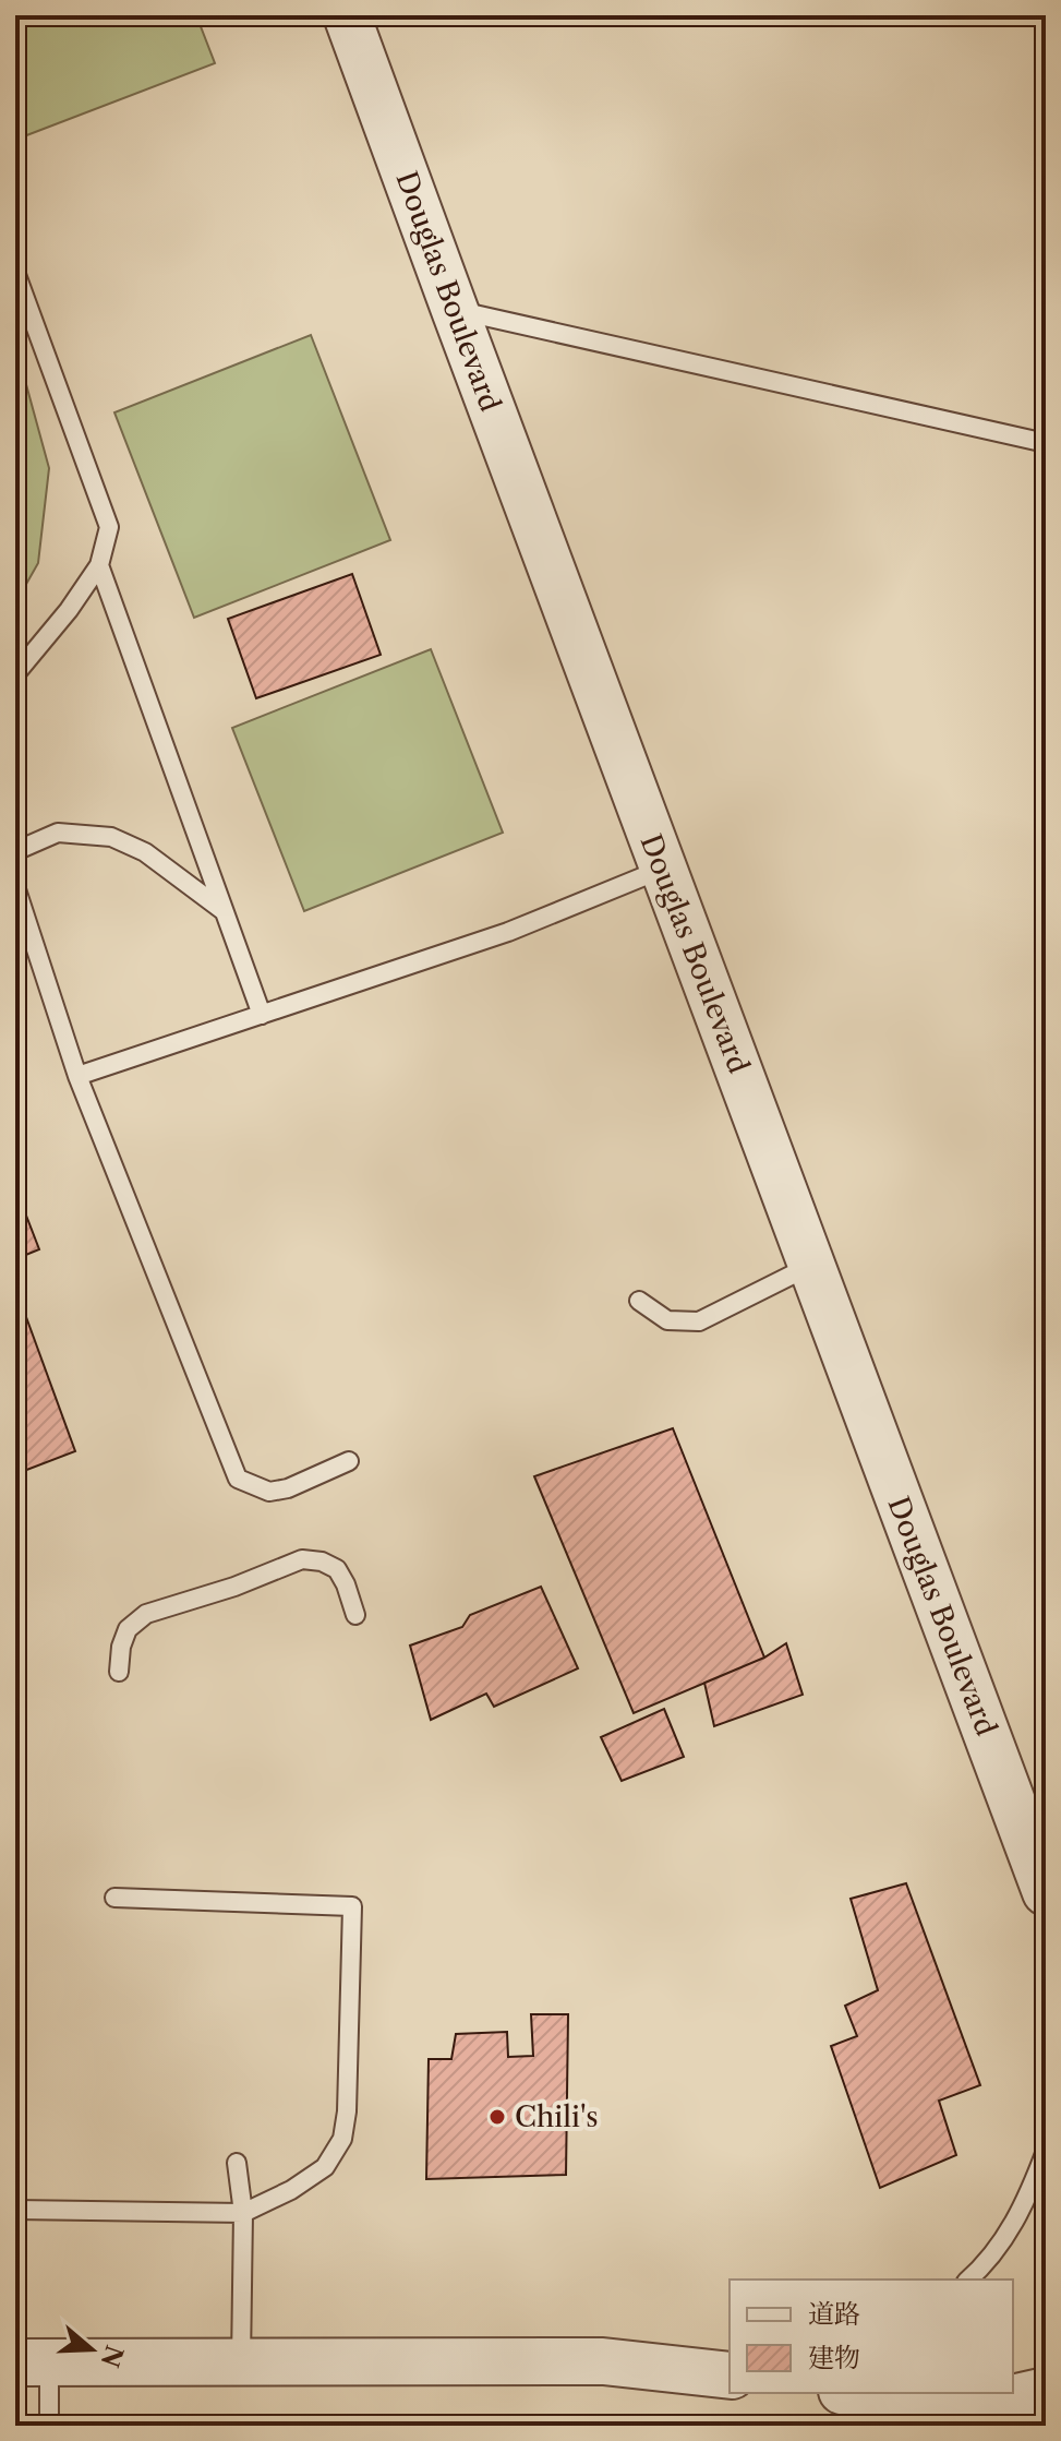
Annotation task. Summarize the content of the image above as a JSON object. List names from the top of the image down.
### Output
{
  "streets": {
    "street": ["Douglas Boulevard"]
  },
  "places": ["Chili's"],
  "legend": ["道路", "建物"],
  "north": "right"
}
